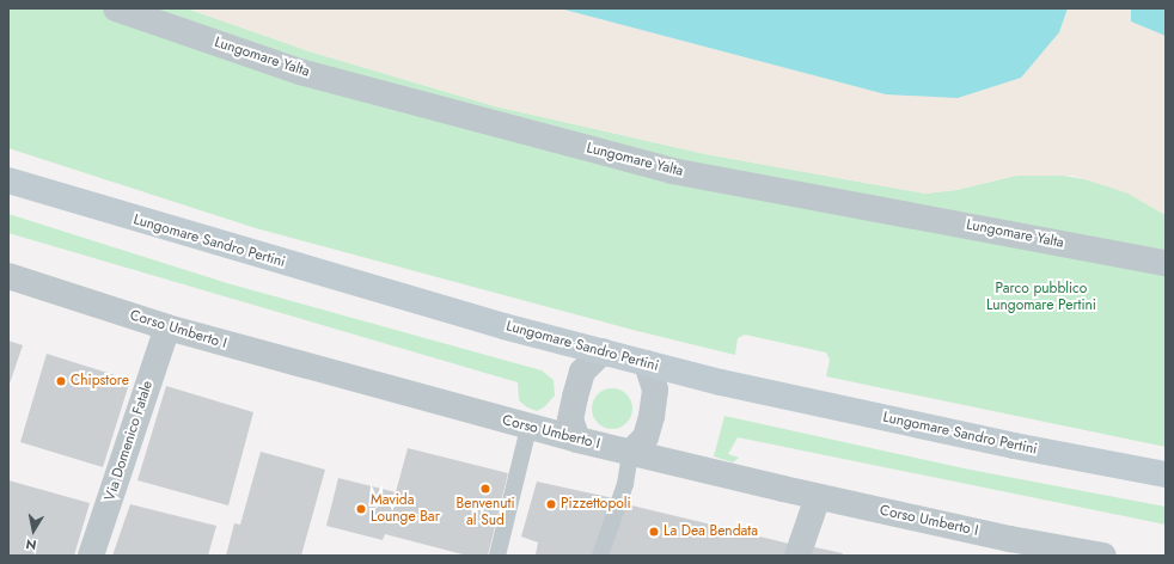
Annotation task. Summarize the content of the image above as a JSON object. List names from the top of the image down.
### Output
{
  "streets": {
    "street": [
      "Lungomare Yalta",
      "Lungomare Sandro Pertini",
      "Corso Umberto I",
      "Via Domenico Fatale"
    ]
  },
  "crossings": [
    ["Lungomare Sandro Pertini", "Corso Umberto I"],
    ["Corso Umberto I", "Via Domenico Fatale"]
  ],
  "parks": ["Parco pubblico Lungomare Pertini"],
  "places": [
    "Chipstore",
    "Benvenuti al Sud",
    "Pizzettopoli",
    "Mavida Lounge Bar",
    "La Dea Bendata"
  ],
  "north": "bottom"
}
